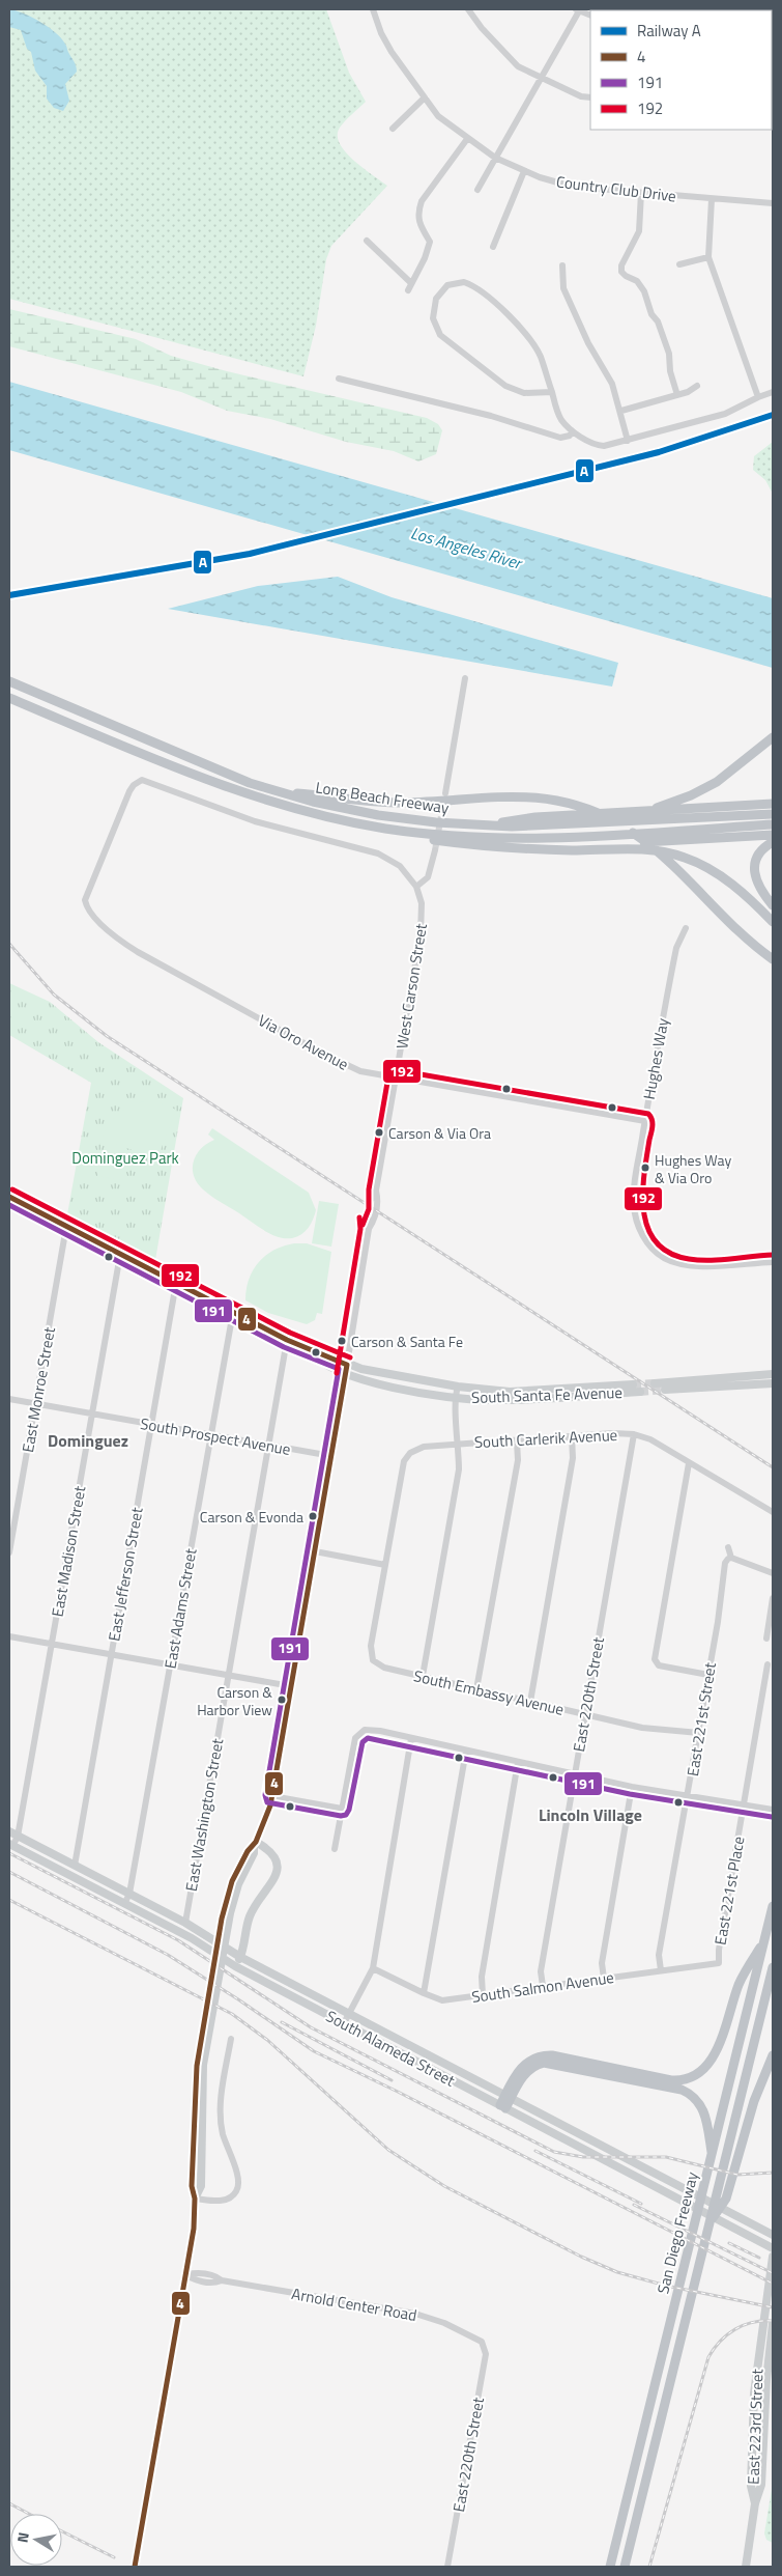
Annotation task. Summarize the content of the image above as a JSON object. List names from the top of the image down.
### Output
{
  "streets": {
    "highway": ["Long Beach Freeway", "San Diego Freeway"],
    "main road": ["South Santa Fe Avenue", "South Alameda Street", "East 223rd Street"],
    "street": [
      "Country Club Drive",
      "West Carson Street",
      "Via Oro Avenue",
      "Hughes Way",
      "East Monroe Street",
      "South Prospect Avenue",
      "South Carlerik Avenue",
      "East Madison Street",
      "East Jefferson Street",
      "East Adams Street",
      "South Embassy Avenue",
      "East 220th Street",
      "East 221st Street",
      "East Washington Street",
      "East 221st Place",
      "South Salmon Avenue",
      "Arnold Center Road"
    ]
  },
  "crossings": [
    ["West Carson Street", "Via Oro Avenue"],
    ["West Carson Street", "South Santa Fe Avenue"],
    ["Via Oro Avenue", "Hughes Way"],
    ["East Monroe Street", "South Santa Fe Avenue"],
    ["East Monroe Street", "South Prospect Avenue"],
    ["South Santa Fe Avenue", "East Madison Street"],
    ["South Santa Fe Avenue", "East Jefferson Street"],
    ["South Santa Fe Avenue", "East Adams Street"],
    ["South Santa Fe Avenue", "East Washington Street"],
    ["South Prospect Avenue", "East Madison Street"],
    ["South Prospect Avenue", "East Jefferson Street"],
    ["South Prospect Avenue", "East Adams Street"],
    ["South Prospect Avenue", "East Washington Street"],
    ["South Carlerik Avenue", "South Embassy Avenue"],
    ["South Carlerik Avenue", "East 220th Street"],
    ["East Madison Street", "South Alameda Street"],
    ["East Jefferson Street", "South Alameda Street"],
    ["East Adams Street", "South Alameda Street"],
    ["South Embassy Avenue", "East 220th Street"],
    ["South Embassy Avenue", "East 221st Street"],
    ["East 220th Street", "South Salmon Avenue"],
    ["East 220th Street", "Arnold Center Road"],
    ["East 221st Street", "South Salmon Avenue"],
    ["East Washington Street", "South Alameda Street"],
    ["East 221st Place", "South Salmon Avenue"]
  ],
  "districts": ["Dominguez", "Lincoln Village"],
  "water": ["Los Angeles River"],
  "parks": ["Dominguez Park"],
  "places": [
    "Carson & Via Ora",
    "Hughes Way & Via Oro",
    "Carson & Santa Fe",
    "Carson & Evonda",
    "Carson & Harbor View"
  ],
  "lines": [
    "rail line A",
    "transit line 192",
    "transit line 4",
    "transit line 191"
  ],
  "legend": [
    "Railway A",
    "4",
    "191",
    "192"
  ],
  "north": "left"
}
